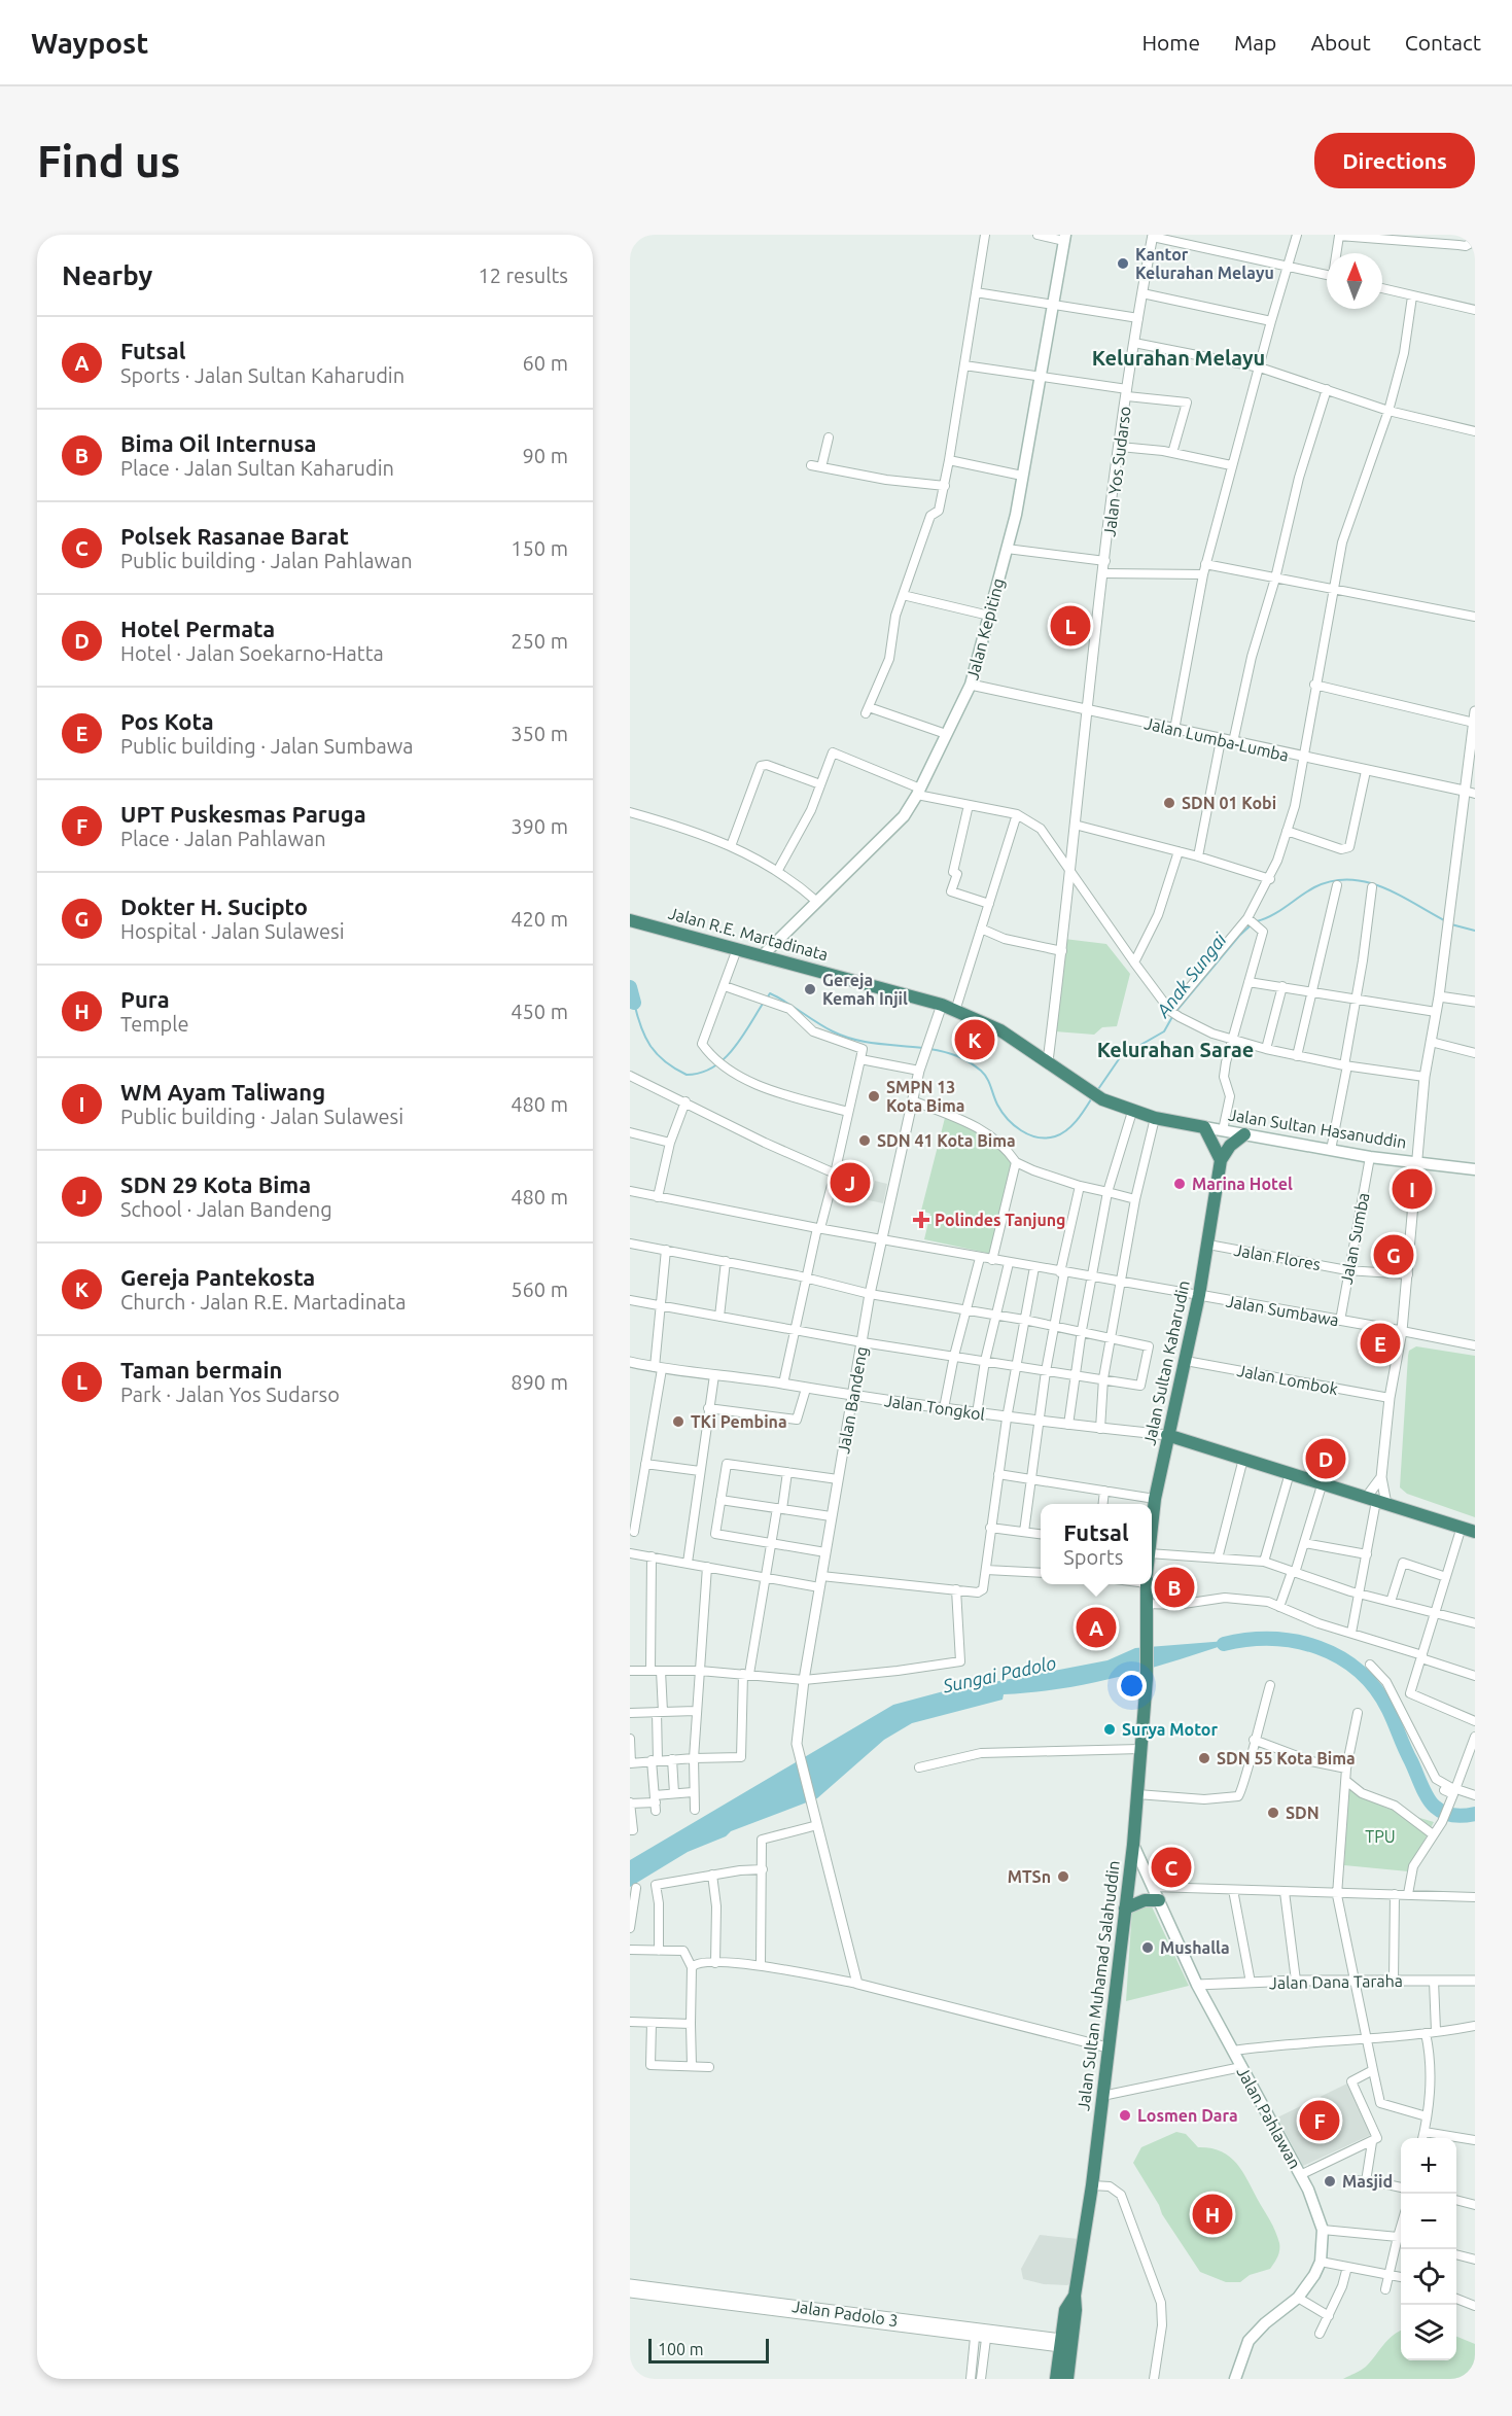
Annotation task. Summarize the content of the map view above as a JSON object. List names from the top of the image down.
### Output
{
  "streets": {
    "highway": [
      "Jalan R.E. Martadinata",
      "Jalan Sultan Hasanuddin",
      "Jalan Sultan Kaharudin",
      "Jalan Sultan Muhamad Salahuddin"
    ],
    "main road": ["Jalan Kepiting", "Jalan Pahlawan"],
    "street": [
      "Jalan Yos Sudarso",
      "Jalan Lumba-Lumba",
      "Jalan Sumba",
      "Jalan Flores",
      "Jalan Sumbawa",
      "Jalan Lombok",
      "Jalan Bandeng",
      "Jalan Tongkol",
      "Jalan Dana Taraha",
      "Jalan Padolo 3"
    ]
  },
  "crossings": [
    ["Jalan Yos Sudarso", "Jalan Lumba-Lumba"],
    ["Jalan Yos Sudarso", "Jalan R.E. Martadinata"],
    ["Jalan Kepiting", "Jalan Lumba-Lumba"],
    ["Jalan Kepiting", "Jalan R.E. Martadinata"],
    ["Jalan R.E. Martadinata", "Jalan Sultan Hasanuddin"],
    ["Jalan R.E. Martadinata", "Jalan Bandeng"],
    ["Jalan Sultan Hasanuddin", "Jalan Sumba"],
    ["Jalan Sumba", "Jalan Flores"],
    ["Jalan Sumba", "Jalan Sumbawa"],
    ["Jalan Flores", "Jalan Sultan Kaharudin"],
    ["Jalan Sumbawa", "Jalan Sultan Kaharudin"],
    ["Jalan Sultan Kaharudin", "Jalan Lombok"],
    ["Jalan Sultan Kaharudin", "Jalan Tongkol"],
    ["Jalan Sultan Kaharudin", "Jalan Sultan Muhamad Salahuddin"],
    ["Jalan Bandeng", "Jalan Tongkol"],
    ["Jalan Dana Taraha", "Jalan Pahlawan"],
    ["Jalan Sultan Muhamad Salahuddin", "Jalan Pahlawan"],
    ["Jalan Sultan Muhamad Salahuddin", "Jalan Padolo 3"]
  ],
  "districts": ["Kelurahan Melayu", "Kelurahan Sarae"],
  "water": ["Anak Sungai", "Sungai Padolo"],
  "parks": ["TPU"],
  "places": {
    "other": [
      "Kantor Kelurahan Melayu",
      "SDN 01 Kobi",
      "Gereja Kemah Injil",
      "SMPN 13 Kota Bima",
      "SDN 41 Kota Bima",
      "Marina Hotel",
      "TKi Pembina",
      "Surya Motor",
      "SDN 55 Kota Bima",
      "SDN",
      "MTSn",
      "Mushalla",
      "Losmen Dara",
      "Masjid"
    ],
    "health": ["Polindes Tanjung"]
  },
  "scale_bar": "100 m",
  "north": "top",
  "page": {
    "header": "Waypost",
    "nav": [
      "Home",
      "Map",
      "About",
      "Contact"
    ],
    "buttons": "Directions",
    "title": "Find us",
    "heading": ["Nearby", "12 results"],
    "list": [
      {
        "mark": "A",
        "name": "Futsal",
        "note": "Sports · Jalan Sultan Kaharudin",
        "value": "60 m"
      },
      {
        "mark": "B",
        "name": "Bima Oil Internusa",
        "note": "Place · Jalan Sultan Kaharudin",
        "value": "90 m"
      },
      {
        "mark": "C",
        "name": "Polsek Rasanae Barat",
        "note": "Public building · Jalan Pahlawan",
        "value": "150 m"
      },
      {
        "mark": "D",
        "name": "Hotel Permata",
        "note": "Hotel · Jalan Soekarno-Hatta",
        "value": "250 m"
      },
      {
        "mark": "E",
        "name": "Pos Kota",
        "note": "Public building · Jalan Sumbawa",
        "value": "350 m"
      },
      {
        "mark": "F",
        "name": "UPT Puskesmas Paruga",
        "note": "Place · Jalan Pahlawan",
        "value": "390 m"
      },
      {
        "mark": "G",
        "name": "Dokter H. Sucipto",
        "note": "Hospital · Jalan Sulawesi",
        "value": "420 m"
      },
      {
        "mark": "H",
        "name": "Pura",
        "note": "Temple",
        "value": "450 m"
      },
      {
        "mark": "I",
        "name": "WM Ayam Taliwang",
        "note": "Public building · Jalan Sulawesi",
        "value": "480 m"
      },
      {
        "mark": "J",
        "name": "SDN 29 Kota Bima",
        "note": "School · Jalan Bandeng",
        "value": "480 m"
      },
      {
        "mark": "K",
        "name": "Gereja Pantekosta",
        "note": "Church · Jalan R.E. Martadinata",
        "value": "560 m"
      },
      {
        "mark": "L",
        "name": "Taman bermain",
        "note": "Park · Jalan Yos Sudarso",
        "value": "890 m"
      }
    ],
    "pins": [
      "L",
      "K",
      "J",
      "I",
      "G",
      "E",
      "D",
      "B",
      "A",
      "C",
      "F",
      "H"
    ],
    "popup": ["Futsal", "Sports"],
    "map_buttons": ["+", "−"],
    "scale": "100 m"
  }
}
